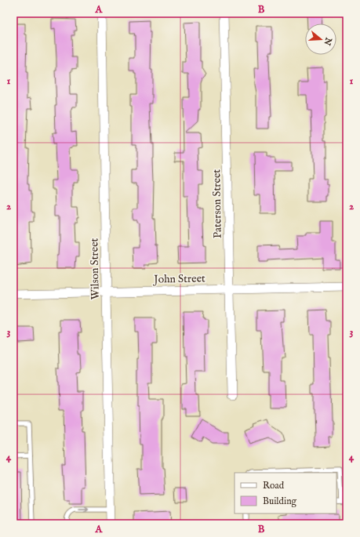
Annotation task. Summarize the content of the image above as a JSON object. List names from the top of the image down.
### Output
{
  "streets": {
    "street": ["Paterson Street", "Wilson Street", "John Street"]
  },
  "crossings": [
    ["Paterson Street", "John Street"],
    ["Wilson Street", "John Street"]
  ],
  "legend": ["Road", "Building"],
  "north": "right",
  "grid": {
    "columns": ["A", "B"],
    "rows": [
      "1",
      "2",
      "3",
      "4"
    ]
  }
}
